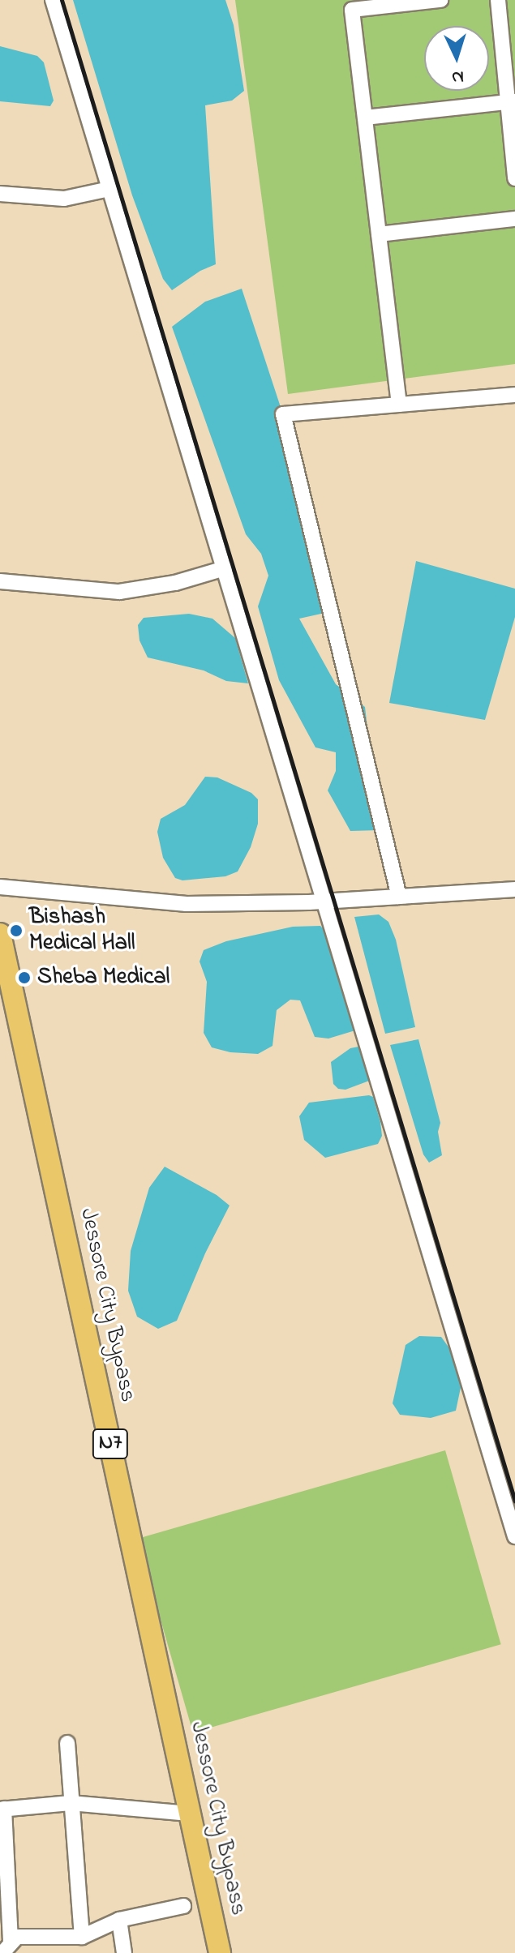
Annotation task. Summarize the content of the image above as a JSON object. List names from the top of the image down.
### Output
{
  "streets": {
    "highway": ["Jessore City Bypass", "N7"]
  },
  "places": ["Bishash Medical Hall", "Sheba Medical"],
  "north": "bottom"
}
